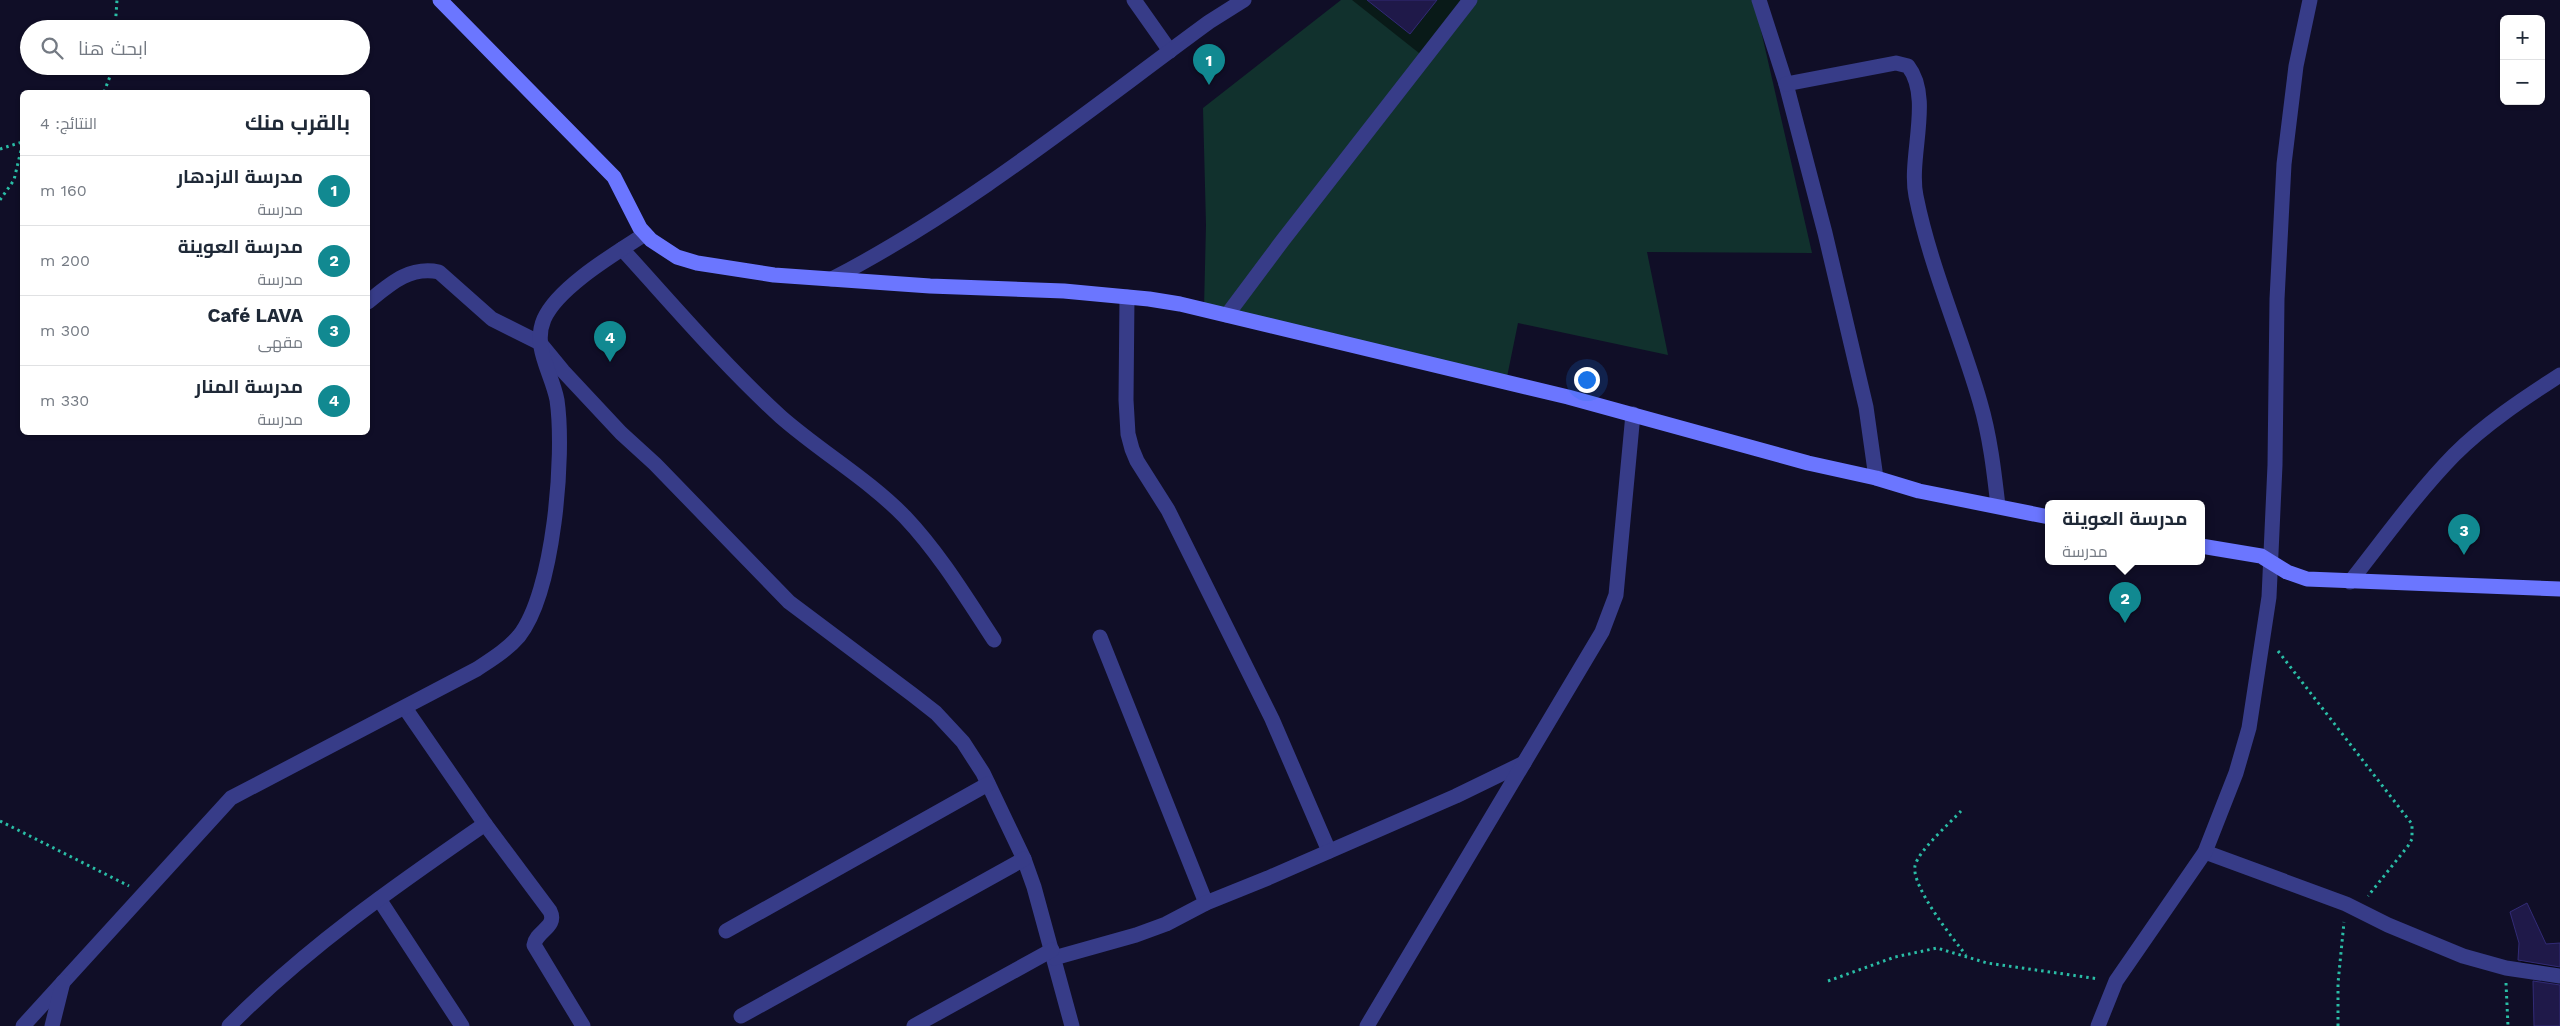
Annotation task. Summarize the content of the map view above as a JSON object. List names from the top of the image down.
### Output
{
  "page": {
    "map_buttons": ["+", "−"],
    "search": "ابحث هنا",
    "pins": [
      "1",
      "4",
      "3",
      "2"
    ],
    "heading": ["بالقرب منك", "النتائج: 4"],
    "list": [
      {
        "mark": "1",
        "name": "مدرسة الازدهار",
        "note": "مدرسة",
        "value": "160 m"
      },
      {
        "mark": "2",
        "name": "مدرسة العوينة",
        "note": "مدرسة",
        "value": "200 m"
      },
      {
        "mark": "3",
        "name": "Café LAVA",
        "note": "مقهى",
        "value": "300 m"
      },
      {
        "mark": "4",
        "name": "مدرسة المنار",
        "note": "مدرسة",
        "value": "330 m"
      }
    ],
    "popup": ["مدرسة العوينة", "مدرسة"]
  }
}
